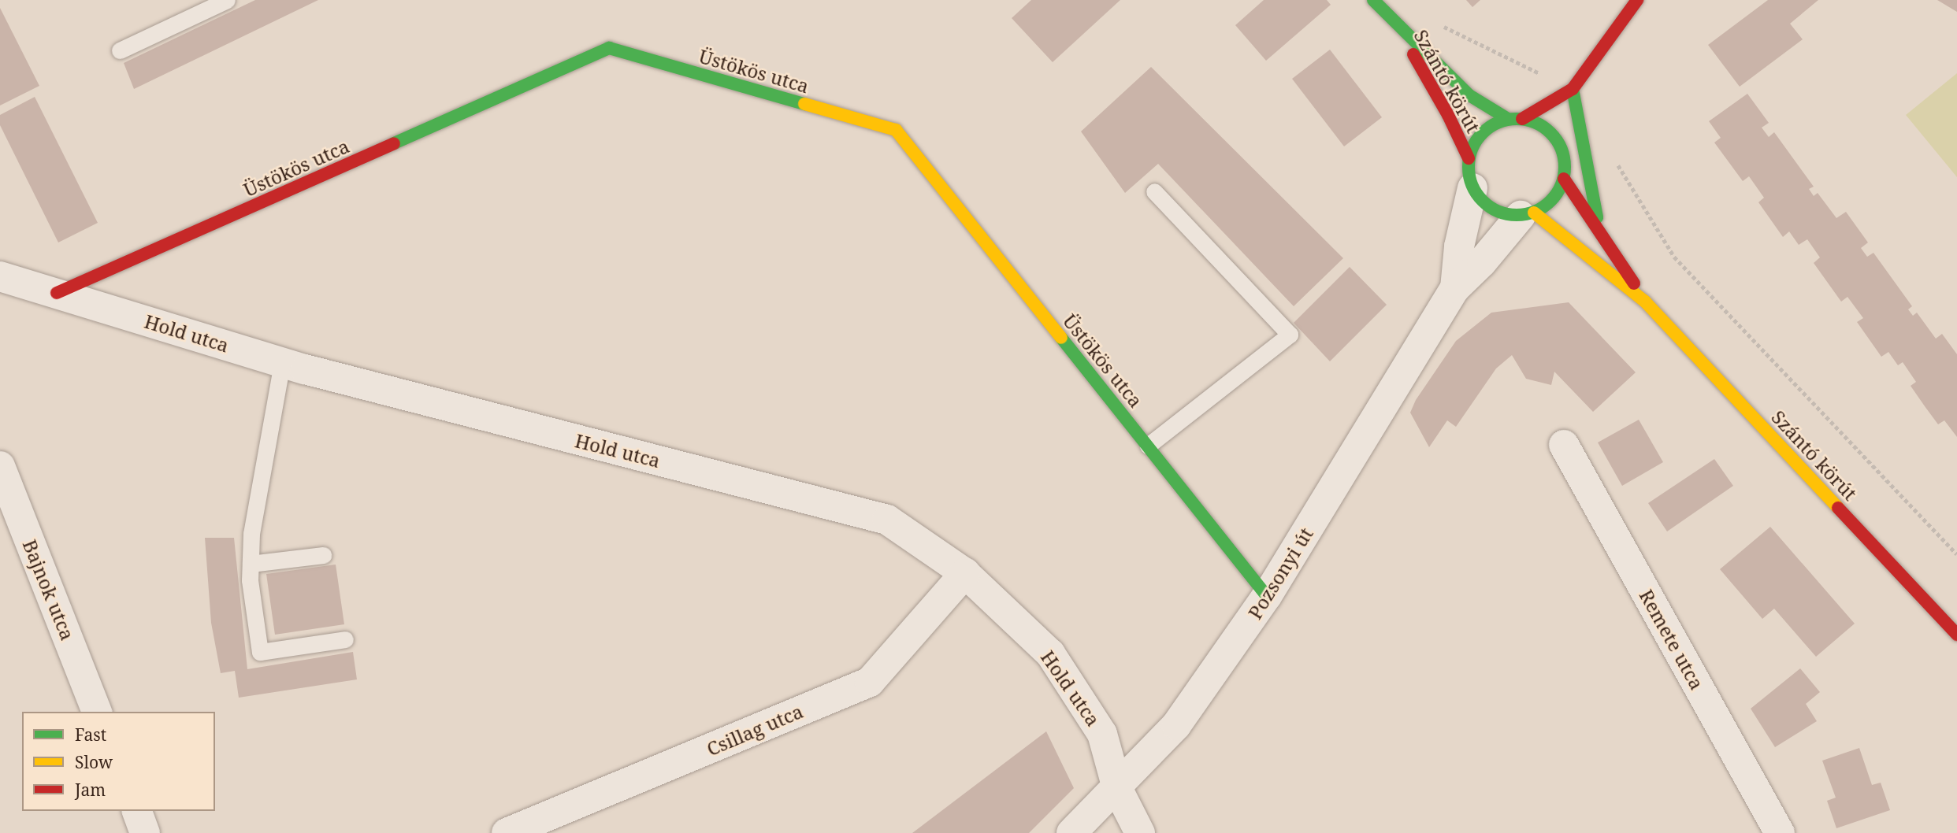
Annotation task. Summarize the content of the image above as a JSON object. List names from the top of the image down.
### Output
{
  "streets": {
    "street": [
      "Üstökös utca",
      "Szántó körút",
      "Hold utca",
      "Pozsonyi út",
      "Bajnok utca",
      "Remete utca",
      "Csillag utca"
    ]
  },
  "crossings": [
    ["Üstökös utca", "Hold utca"],
    ["Üstökös utca", "Pozsonyi út"],
    ["Szántó körút", "Pozsonyi út"],
    ["Hold utca", "Pozsonyi út"],
    ["Hold utca", "Csillag utca"]
  ],
  "legend": ["Fast", "Slow", "Jam"]
}
